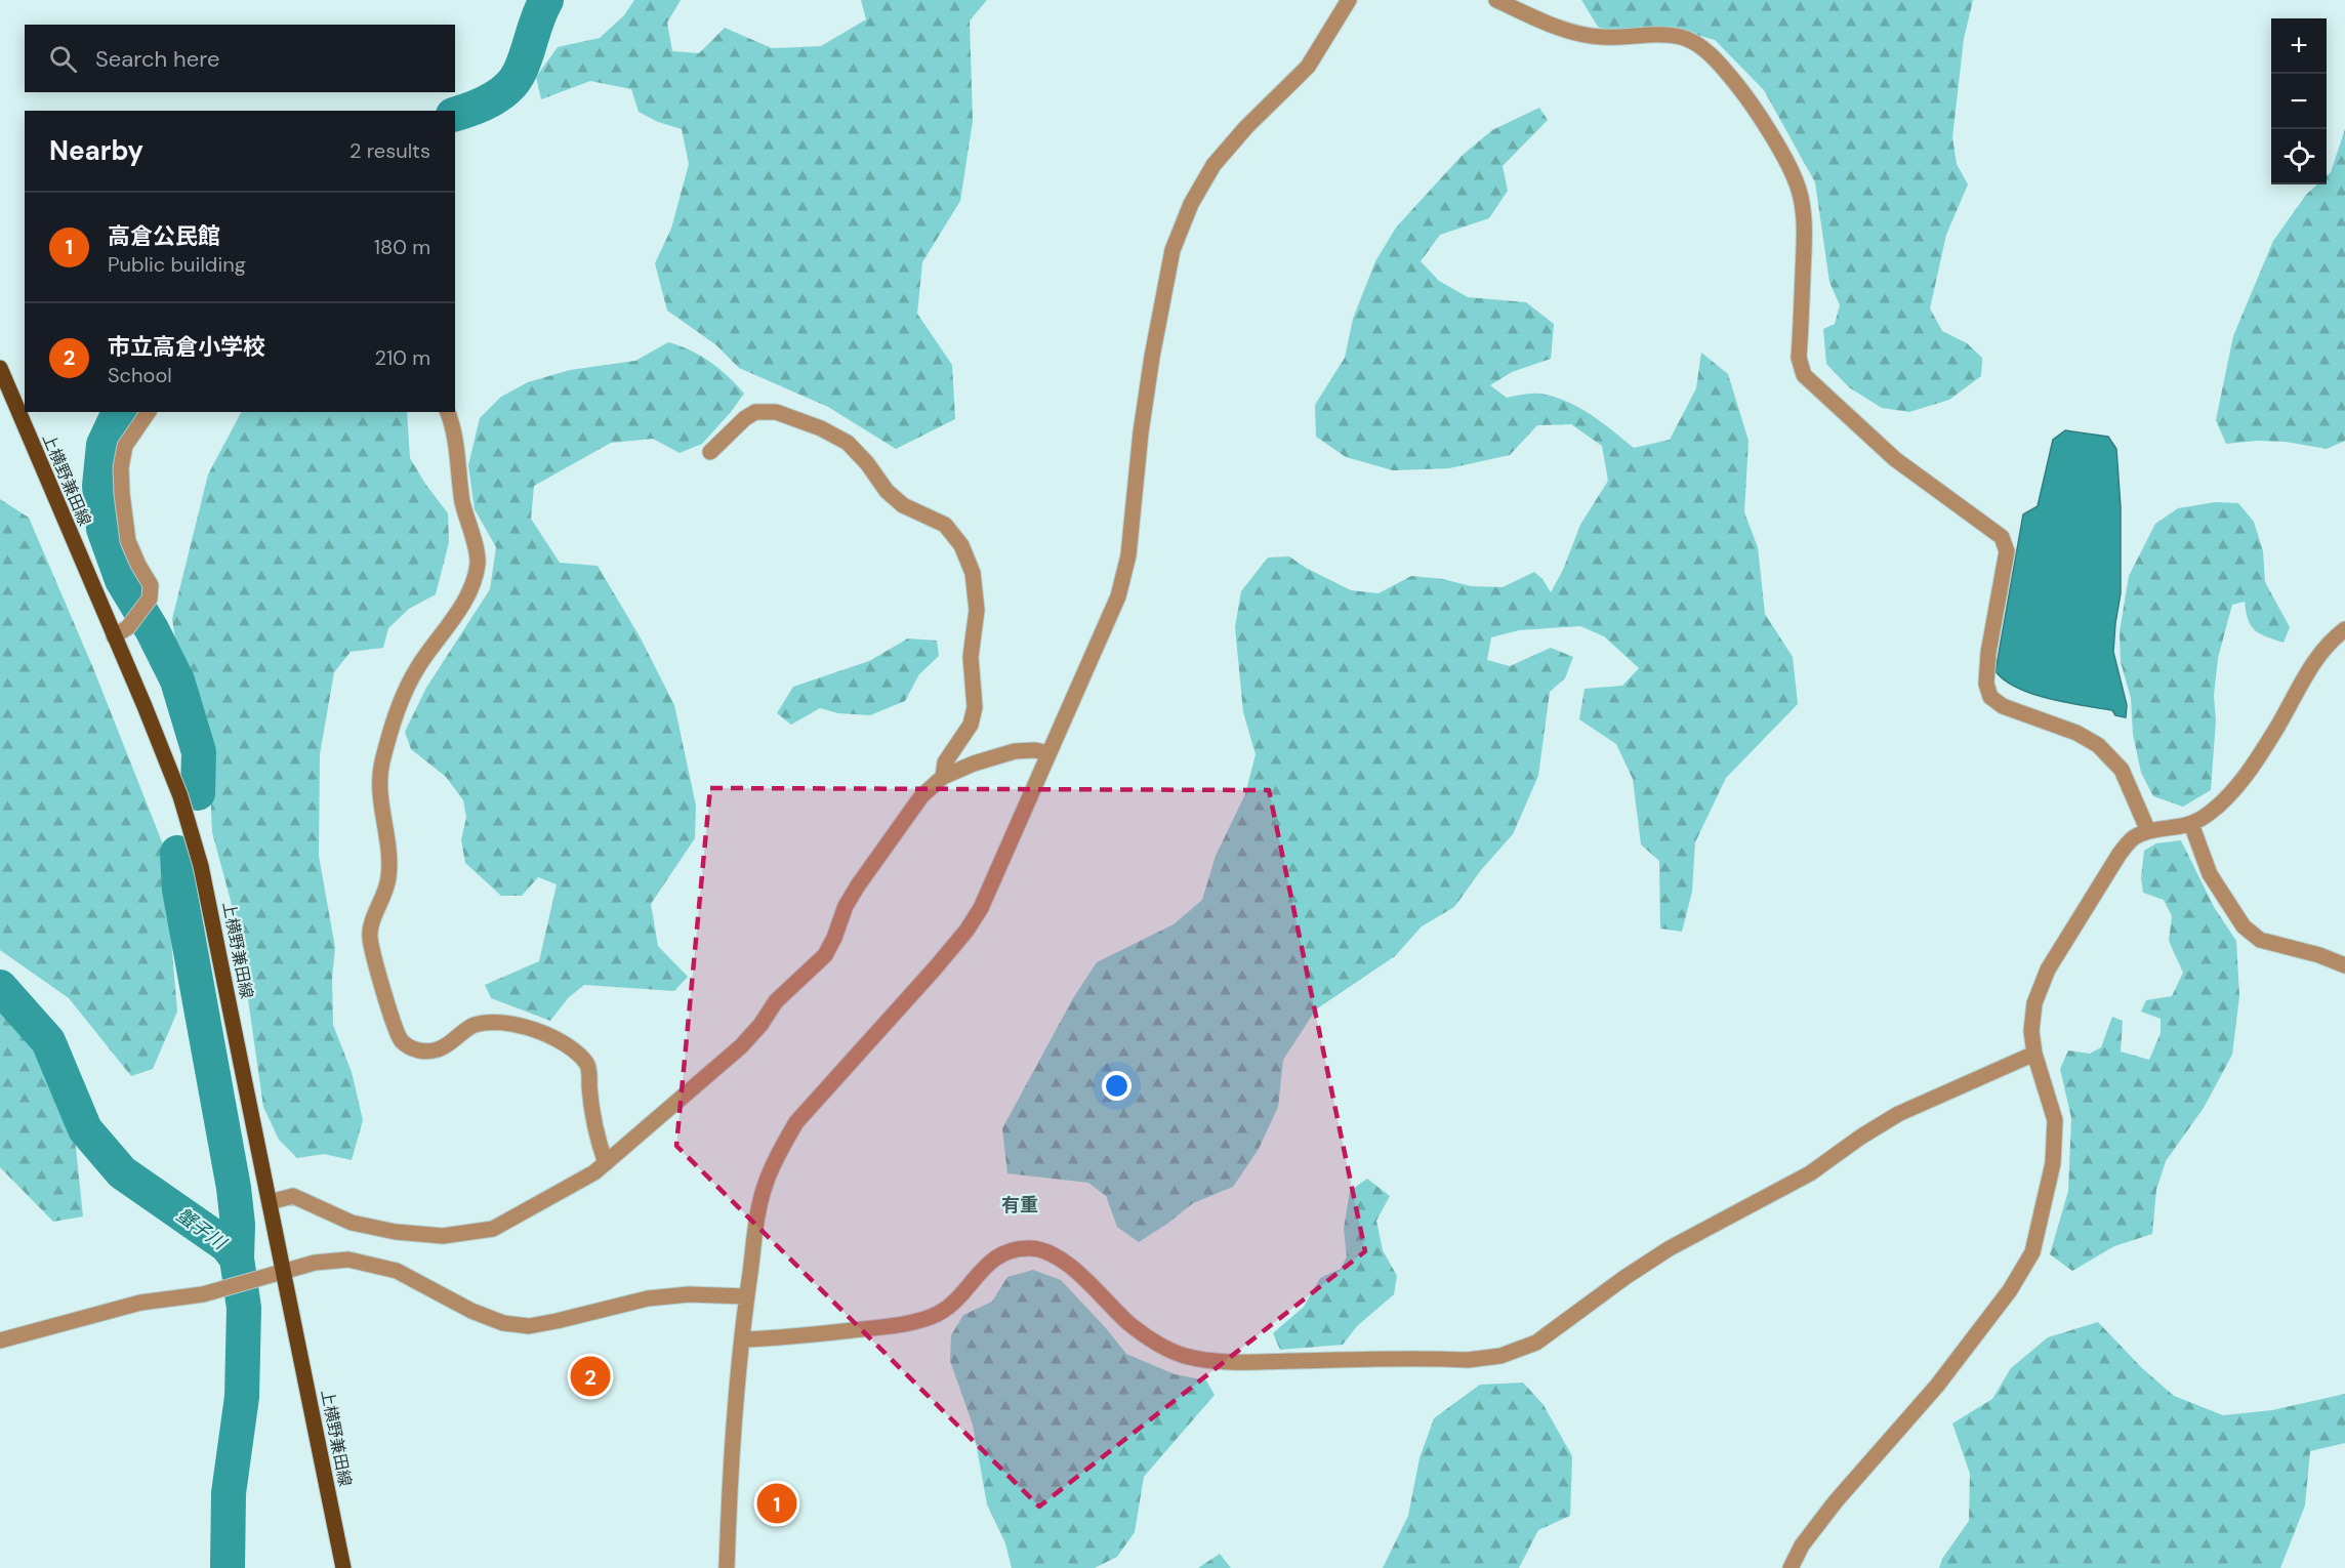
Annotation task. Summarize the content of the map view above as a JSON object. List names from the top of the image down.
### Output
{
  "streets": {
    "main road": ["上横野兼田線"]
  },
  "districts": ["有重"],
  "water": ["蟹子川"],
  "page": {
    "map_buttons": ["+", "−"],
    "search": "Search here",
    "heading": ["Nearby", "2 results"],
    "list": [
      {
        "mark": "1",
        "name": "高倉公民館",
        "note": "Public building",
        "value": "180 m"
      },
      {
        "mark": "2",
        "name": "市立高倉小学校",
        "note": "School",
        "value": "210 m"
      }
    ],
    "pins": ["2", "1"]
  }
}
